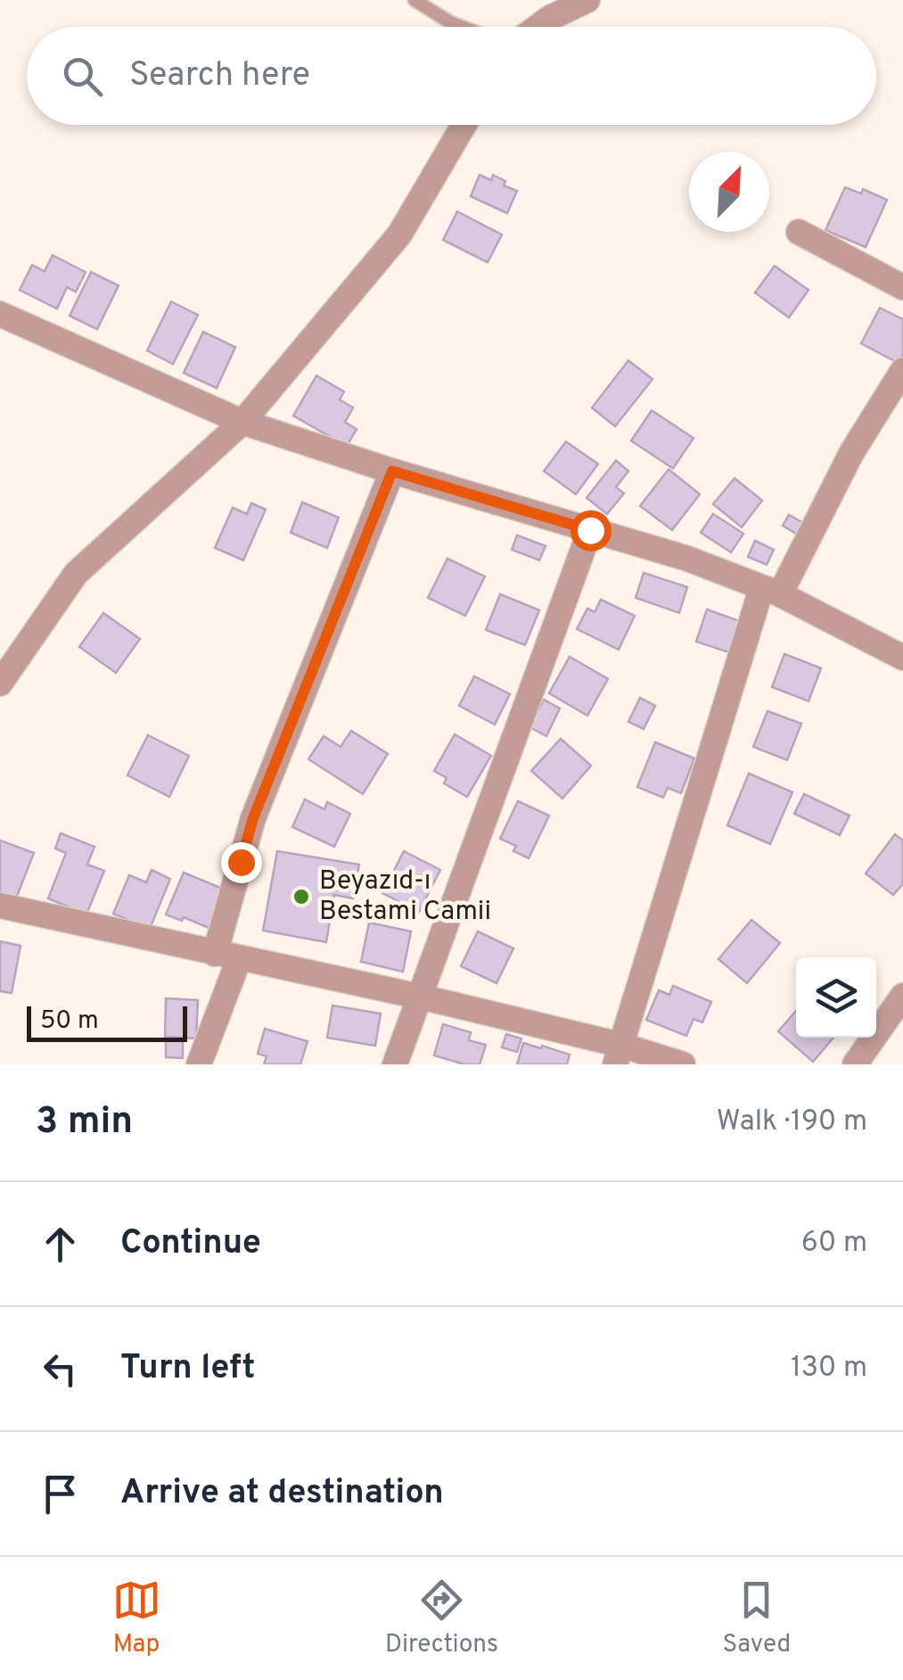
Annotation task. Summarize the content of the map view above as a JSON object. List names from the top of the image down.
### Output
{
  "places": ["Beyazıd-ı Bestami Camii"],
  "scale_bar": "50 m",
  "north": "top right",
  "page": {
    "search": "Search here",
    "scale": "50 m",
    "heading": ["3 min", "Walk · 190 m"],
    "list": [
      ["Continue", "60 m"],
      ["Turn left", "130 m"],
      "Arrive at destination"
    ],
    "nav": ["Map", "Directions", "Saved"]
  }
}
